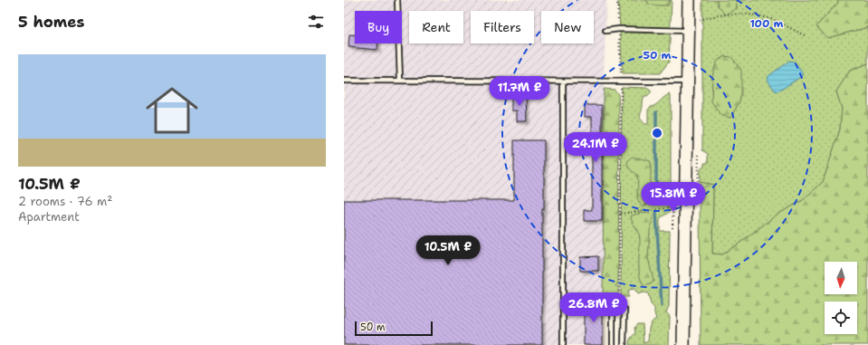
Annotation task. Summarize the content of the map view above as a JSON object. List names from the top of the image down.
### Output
{
  "scale_bar": "50 m",
  "north": "bottom",
  "page": {
    "heading": "5 homes",
    "chip": [
      "Buy",
      "Rent",
      "Filters",
      "New"
    ],
    "list": [
      {
        "name": "10.5M ₽",
        "note": "2 rooms · 76 m² · Apartment"
      }
    ],
    "price": [
      "11.7M ₽",
      "24.1M ₽",
      "15.8M ₽",
      "10.5M ₽",
      "26.8M ₽"
    ],
    "scale": "50 m"
  },
  "rings": ["100 m", "50 m"]
}
